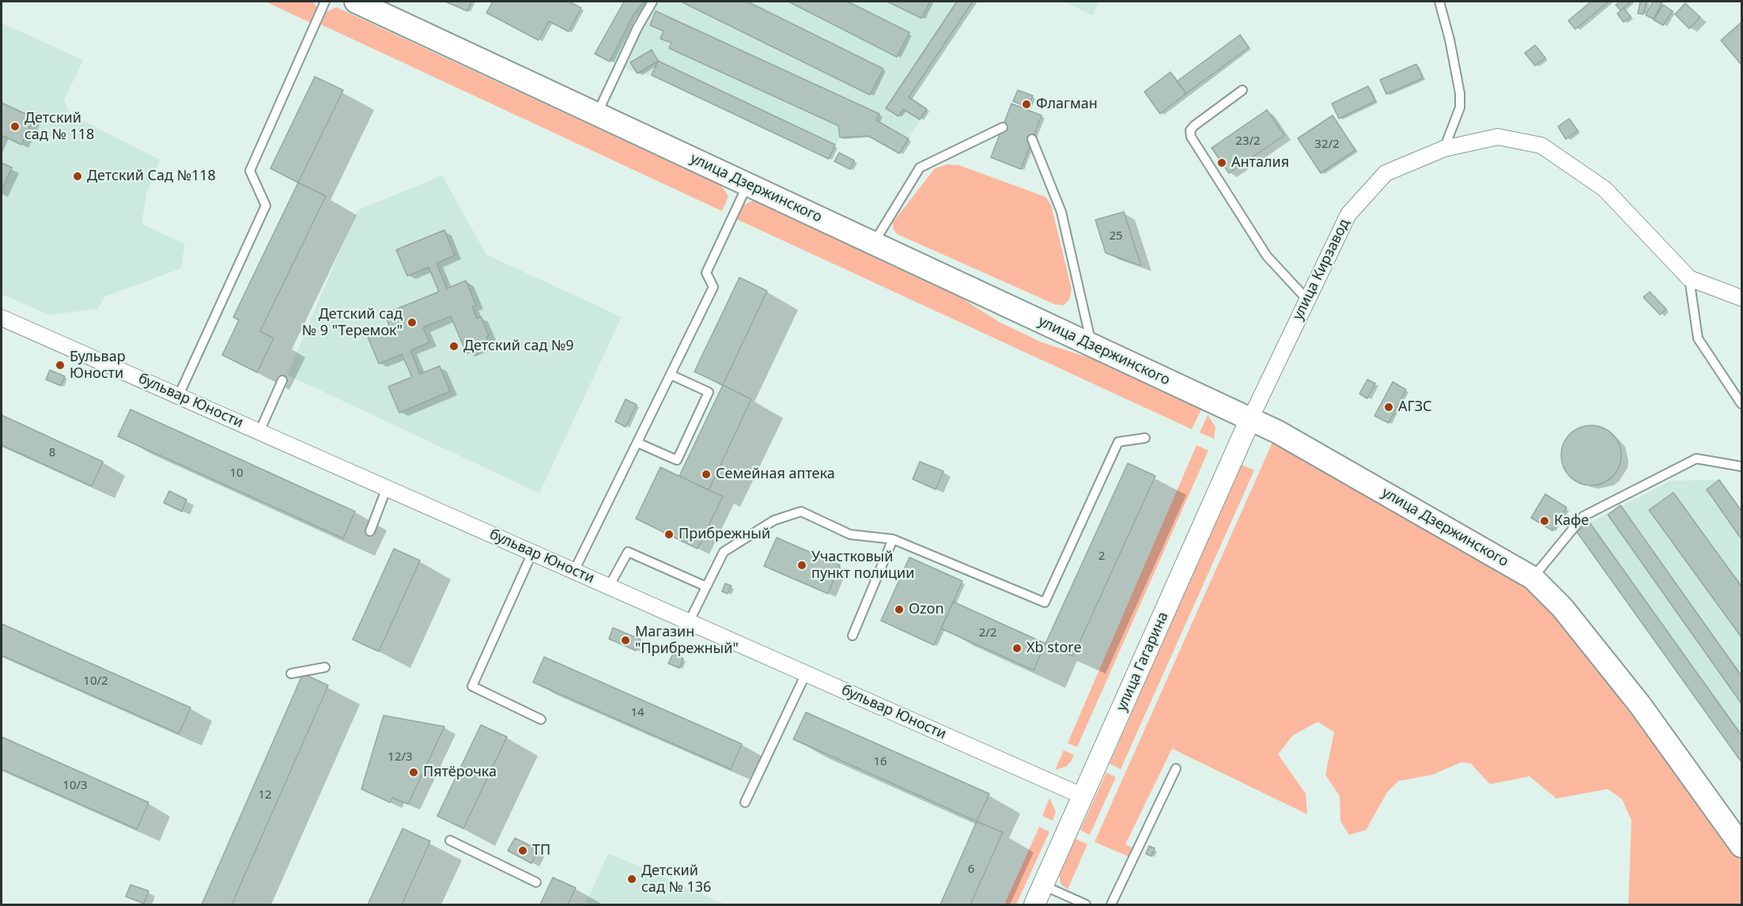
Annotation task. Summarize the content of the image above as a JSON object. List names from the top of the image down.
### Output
{
  "streets": {
    "main road": ["улица Дзержинского"],
    "street": ["улица Кирзавод", "бульвар Юности", "улица Гагарина"]
  },
  "crossings": [
    ["улица Дзержинского", "улица Кирзавод"],
    ["улица Дзержинского", "улица Гагарина"],
    ["улица Кирзавод", "улица Гагарина"],
    ["бульвар Юности", "улица Гагарина"]
  ],
  "places": [
    "Флагман",
    "Детский сад № 118",
    "Анталия",
    "Детский Сад №118",
    "Детский сад № 9 \"Теремок\"",
    "Детский сад №9",
    "Бульвар Юности",
    "АГЗС",
    "Семейная аптека",
    "Кафе",
    "Прибрежный",
    "Участковый пункт полиции",
    "Ozon",
    "Магазин \"Прибрежный\"",
    "Xb store",
    "Пятёрочка",
    "ТП",
    "Детский сад № 136"
  ],
  "house_numbers": [
    "23/2",
    "32/2",
    "25",
    "8",
    "10",
    "2",
    "2/2",
    "10/2",
    "14",
    "12/3",
    "16",
    "10/3",
    "12",
    "6"
  ]
}
